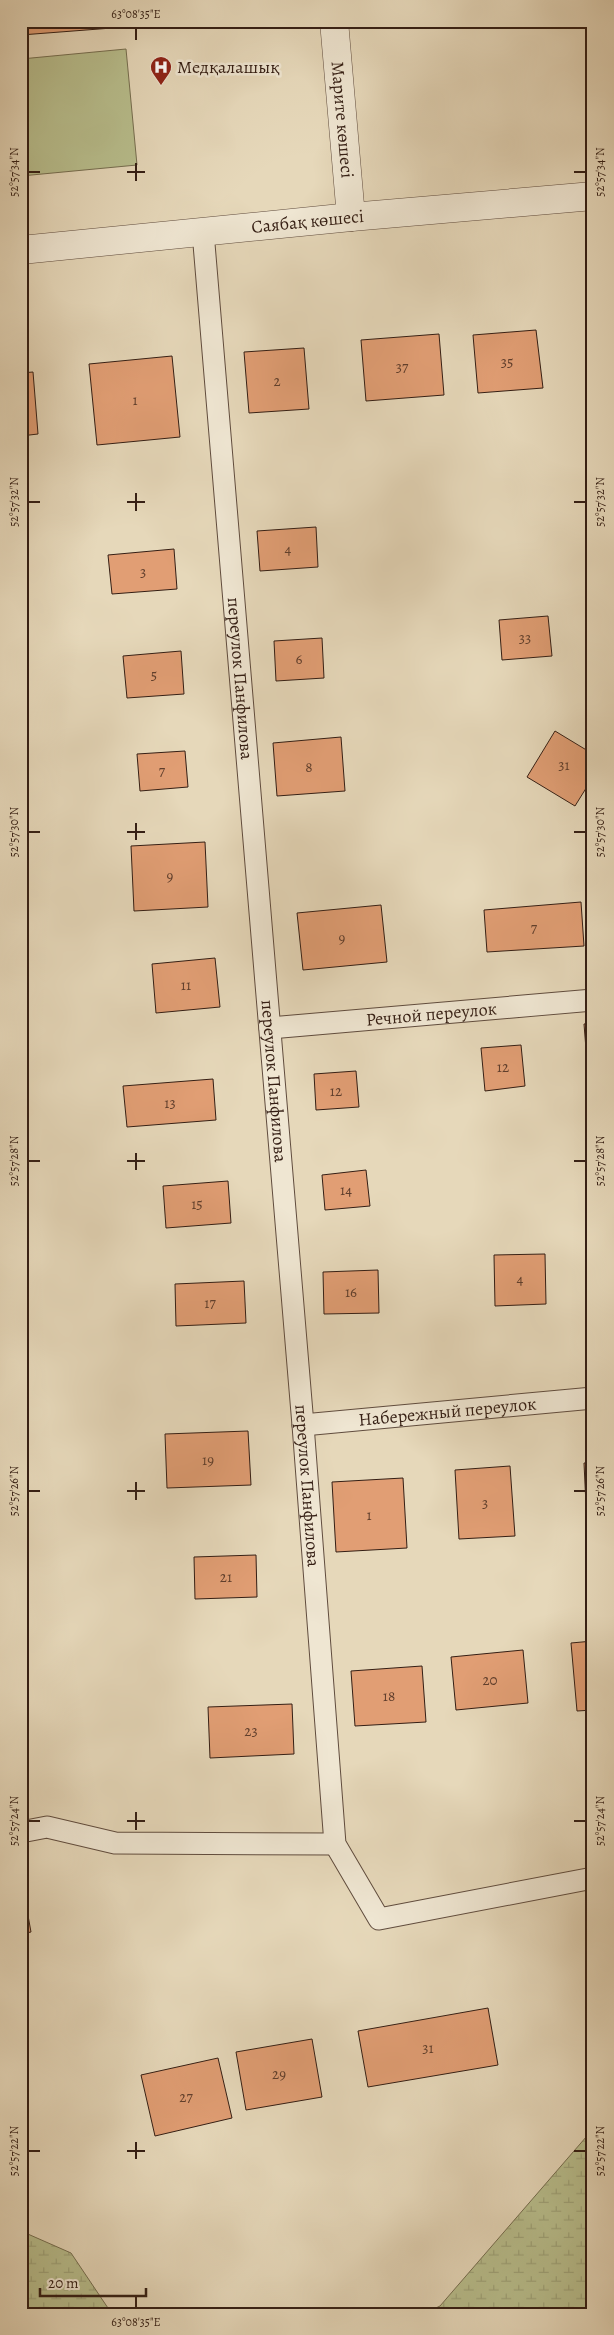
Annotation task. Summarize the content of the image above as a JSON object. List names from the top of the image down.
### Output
{
  "streets": {
    "street": ["Марите көшесі", "Саябақ көшесі"],
    "lane": ["переулок Панфилова", "Речной переулок", "Набережный переулок"]
  },
  "crossings": [
    ["Марите көшесі", "Саябақ көшесі"],
    ["Саябақ көшесі", "переулок Панфилова"],
    ["переулок Панфилова", "Речной переулок"],
    ["переулок Панфилова", "Набережный переулок"]
  ],
  "places": {
    "hospital": ["Медқалашық"]
  },
  "house_numbers": [
    "35",
    "37",
    "2",
    "1",
    "4",
    "3",
    "33",
    "6",
    "5",
    "31",
    "8",
    "7",
    "9",
    "7",
    "9",
    "11",
    "12",
    "12",
    "13",
    "14",
    "15",
    "4",
    "16",
    "17",
    "19",
    "3",
    "1",
    "21",
    "20",
    "18",
    "23",
    "31",
    "29",
    "27"
  ],
  "scale_bar": "20 m",
  "coordinates": [
    "63°08'35\"E",
    "52°57'34\"N",
    "52°57'32\"N",
    "52°57'30\"N",
    "52°57'28\"N",
    "52°57'26\"N",
    "52°57'24\"N",
    "52°57'22\"N"
  ]
}
